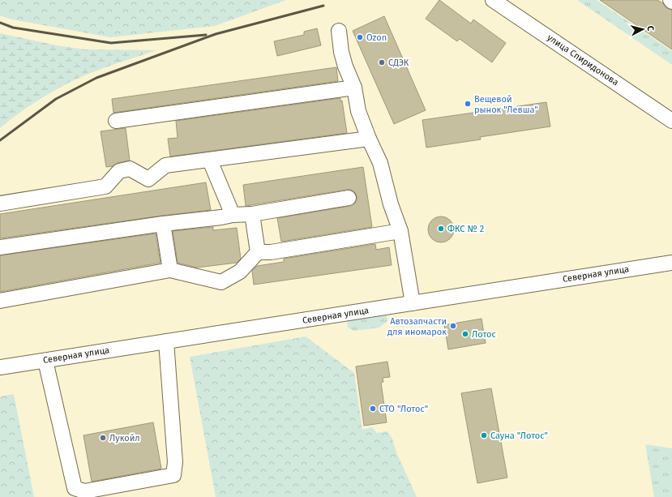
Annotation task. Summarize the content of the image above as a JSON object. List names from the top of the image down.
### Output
{
  "streets": {
    "street": ["улица Спиридонова", "Северная улица"]
  },
  "places": [
    "Ozon",
    "СДЭК",
    "Вещевой рынок \"Левша\"",
    "ФКС № 2",
    "Автозапчасти для иномарок",
    "Лотос",
    "СТО \"Лотос\"",
    "Сауна \"Лотос\"",
    "Лукойл"
  ],
  "north": "right"
}
